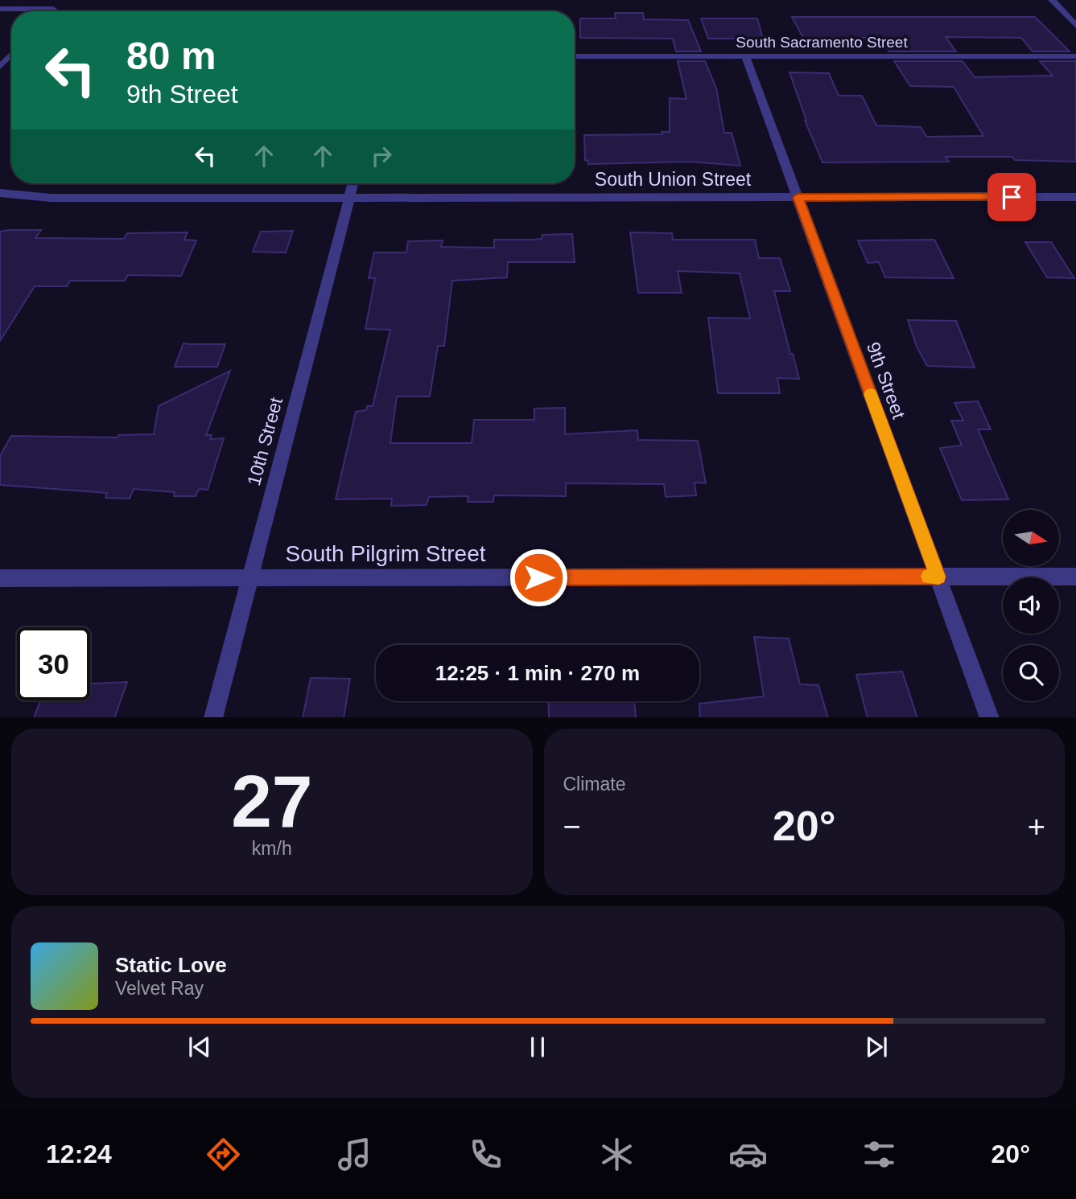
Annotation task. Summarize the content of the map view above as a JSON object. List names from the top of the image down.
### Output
{
  "streets": {
    "street": [
      "South Sacramento Street",
      "South Union Street",
      "9th Street",
      "10th Street",
      "South Pilgrim Street"
    ]
  },
  "crossings": [
    ["South Sacramento Street", "9th Street"],
    ["South Union Street", "9th Street"],
    ["South Union Street", "10th Street"],
    ["9th Street", "South Pilgrim Street"],
    ["10th Street", "South Pilgrim Street"]
  ],
  "north": "right",
  "page": {
    "turn": ["80 m", "9th Street"],
    "limit": "30",
    "trip": "12:25 · 1 min · 270 m",
    "tile": [
      ["27", "km/h"],
      "Climate"
    ],
    "heat": ["−", "20°", "+"],
    "song": ["Static Love", "Velvet Ray"],
    "tabs": ["12:24", "20°"]
  }
}
